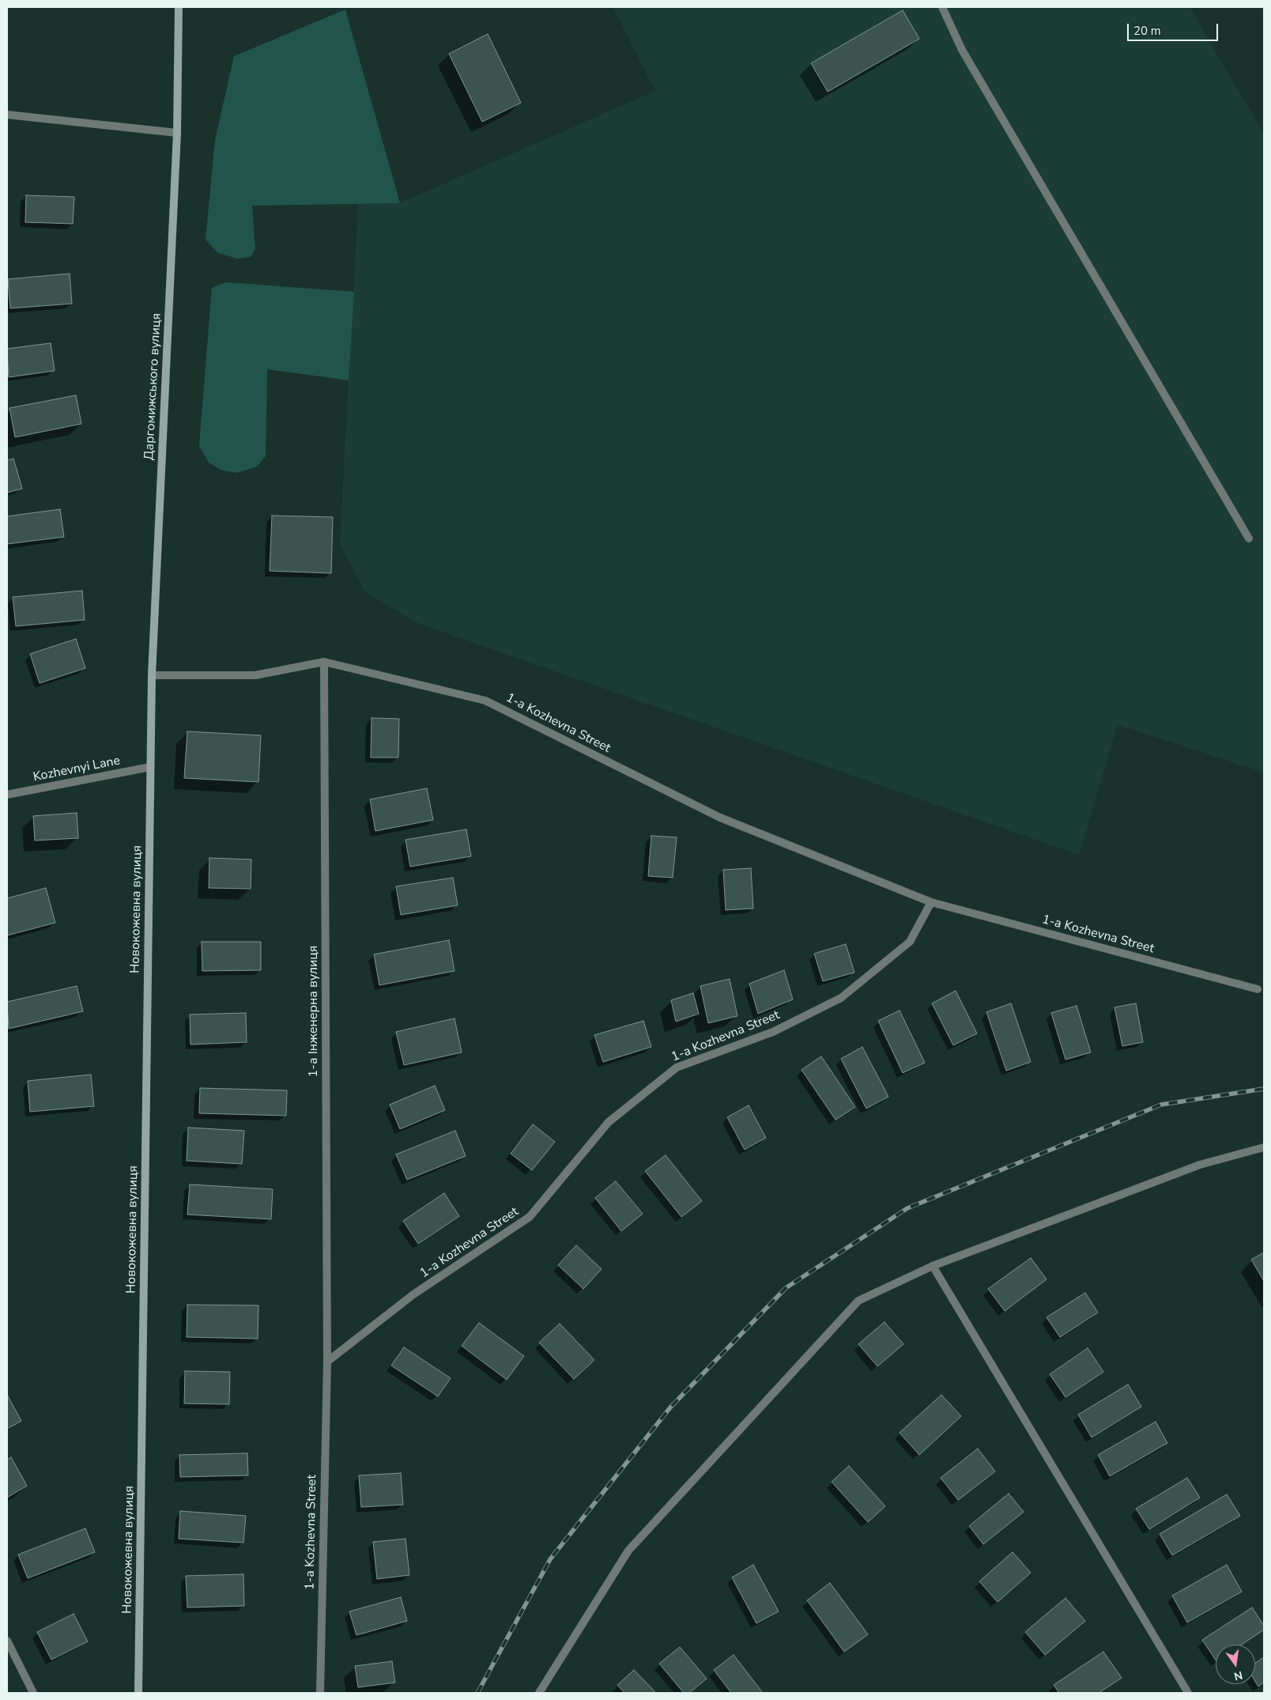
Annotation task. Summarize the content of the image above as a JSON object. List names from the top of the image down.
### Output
{
  "streets": {
    "street": [
      "Даргомижського вулиця",
      "1-a Kozhevna Street",
      "Kozhevnyi Lane",
      "Новокожевна вулиця",
      "1-а Інженерна вулиця"
    ]
  },
  "crossings": [
    ["Даргомижського вулиця", "1-a Kozhevna Street"],
    ["Даргомижського вулиця", "Kozhevnyi Lane"],
    ["Даргомижського вулиця", "Новокожевна вулиця"],
    ["1-a Kozhevna Street", "1-а Інженерна вулиця"],
    ["Kozhevnyi Lane", "Новокожевна вулиця"]
  ],
  "scale_bar": "20 m",
  "north": "bottom"
}
